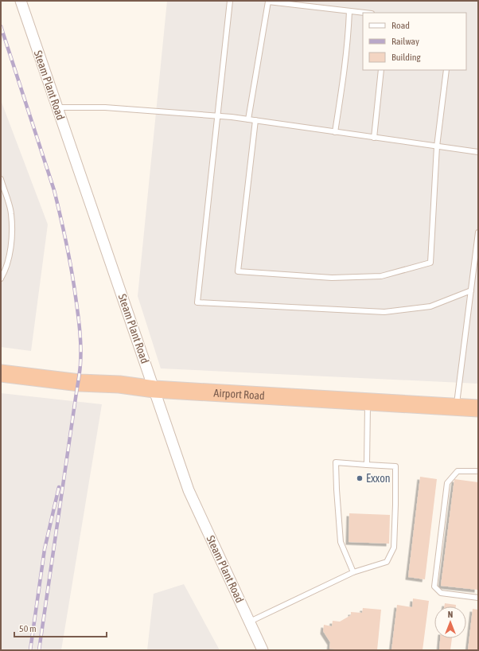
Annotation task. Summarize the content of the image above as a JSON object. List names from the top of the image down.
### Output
{
  "streets": {
    "highway": ["Airport Road"],
    "street": ["Steam Plant Road"]
  },
  "crossings": [
    ["Steam Plant Road", "Airport Road"]
  ],
  "places": ["Exxon"],
  "legend": ["Road", "Railway", "Building"],
  "scale_bar": "50 m",
  "north": "top"
}
